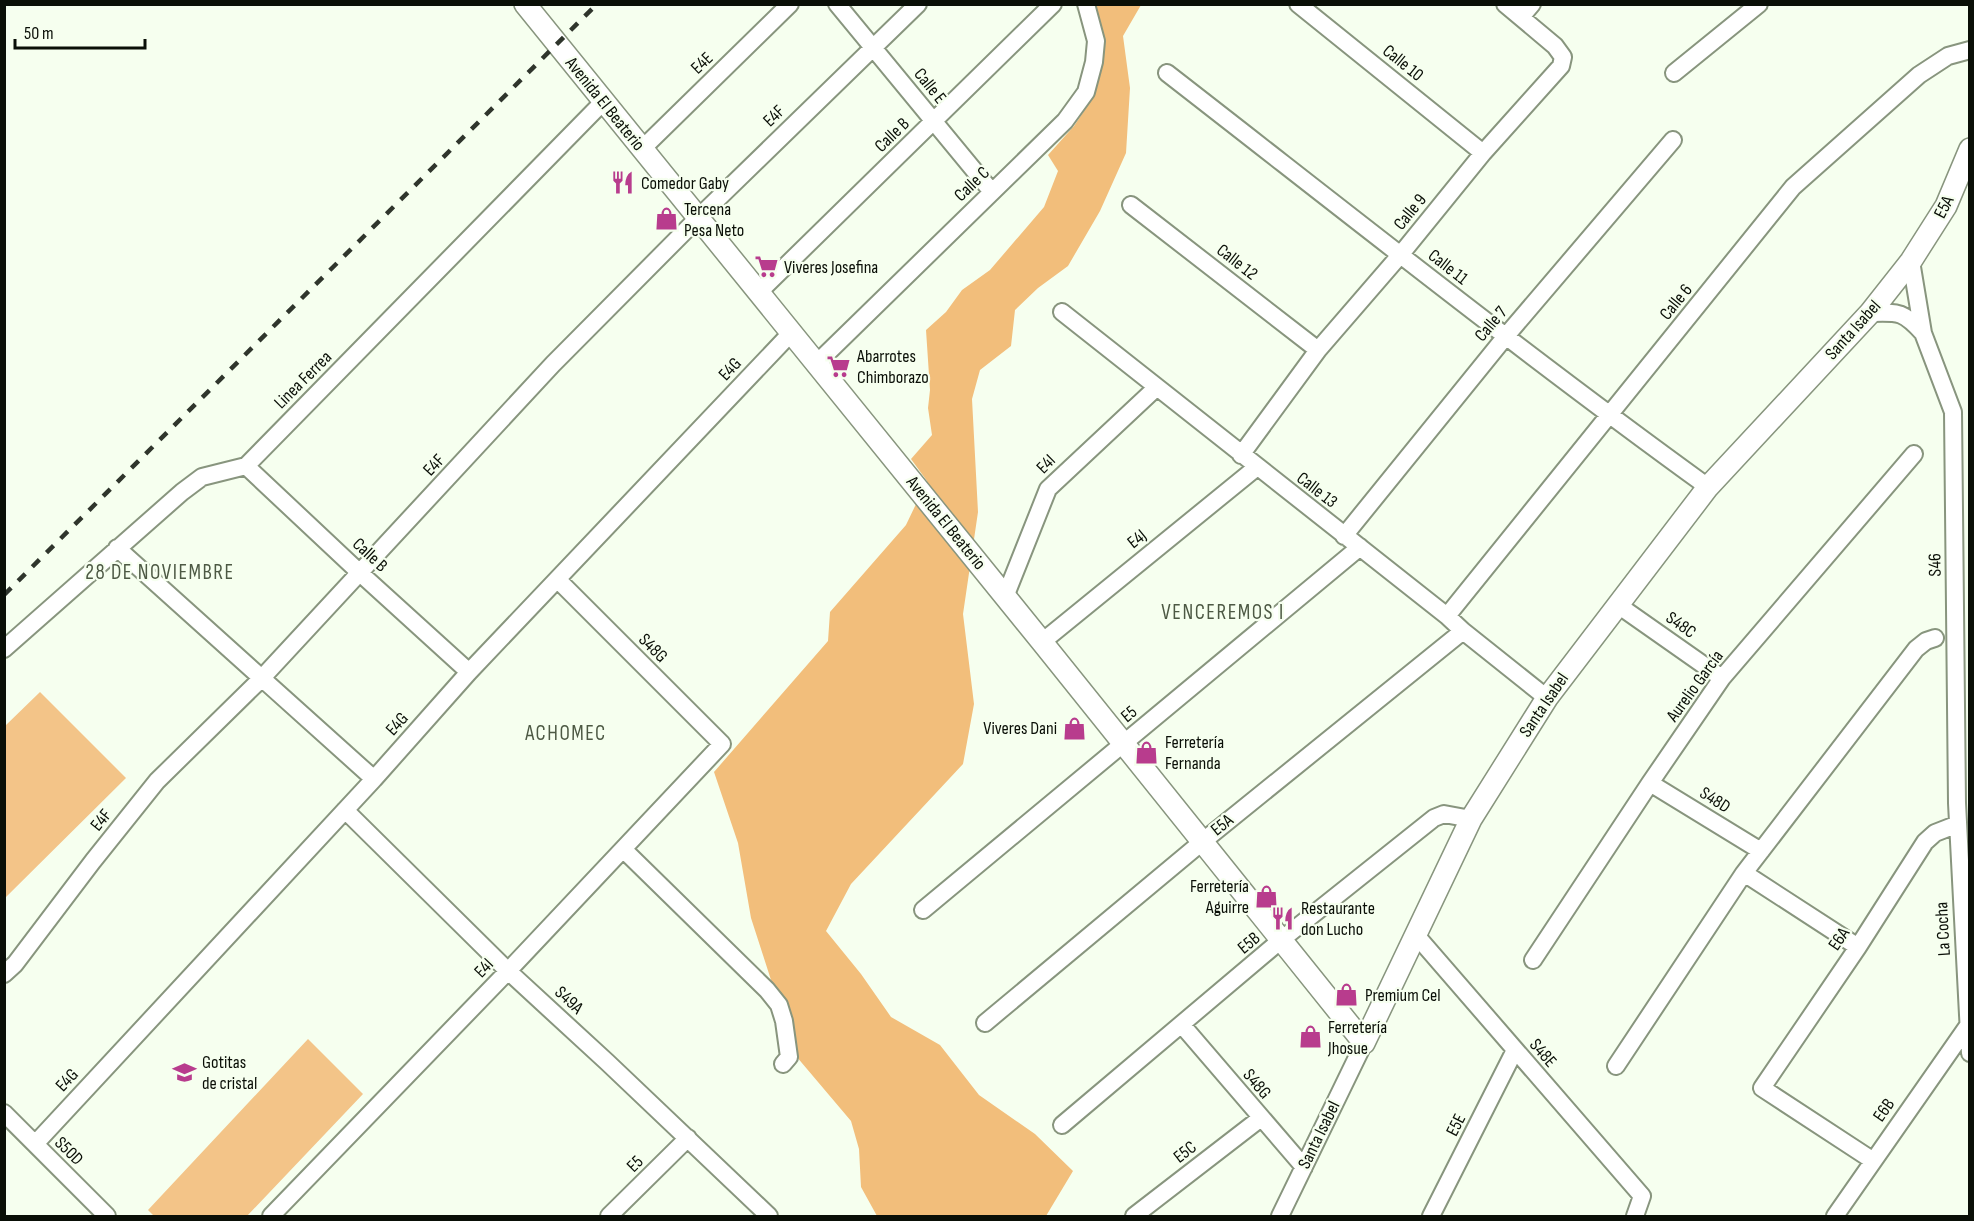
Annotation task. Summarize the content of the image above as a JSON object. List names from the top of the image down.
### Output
{
  "streets": {
    "street": [
      "E4E",
      "Calle 10",
      "Calle E",
      "Avenida El Beaterio",
      "E4F",
      "Calle B",
      "Calle C",
      "E5A",
      "Calle 9",
      "Calle 12",
      "Calle 11",
      "Calle 6",
      "Calle 7",
      "Santa Isabel",
      "E4G",
      "Linea Ferrea",
      "E4I",
      "Calle 13",
      "E4J",
      "S46",
      "S48C",
      "S48G",
      "Aurelio García",
      "E5",
      "S48D",
      "La Cocha",
      "E6A",
      "E5B",
      "S49A",
      "S48E",
      "E6B",
      "E5E",
      "S50D",
      "E5C"
    ]
  },
  "crossings": [
    ["E4E", "Avenida El Beaterio"],
    ["Calle 10", "Calle 9"],
    ["Calle E", "E4F"],
    ["Calle E", "Calle B"],
    ["Calle E", "Calle C"],
    ["Avenida El Beaterio", "E4F"],
    ["Avenida El Beaterio", "Calle B"],
    ["Avenida El Beaterio", "Calle C"],
    ["Avenida El Beaterio", "E5A"],
    ["Avenida El Beaterio", "Santa Isabel"],
    ["Avenida El Beaterio", "E4G"],
    ["Avenida El Beaterio", "Linea Ferrea"],
    ["Avenida El Beaterio", "E4I"],
    ["Avenida El Beaterio", "E4J"],
    ["Avenida El Beaterio", "E5"],
    ["Avenida El Beaterio", "E5B"],
    ["E4F", "Calle B"],
    ["Calle B", "E4G"],
    ["Calle B", "Linea Ferrea"],
    ["E5A", "Santa Isabel"],
    ["E5A", "Calle 13"],
    ["E5A", "S46"],
    ["Calle 9", "Calle 12"],
    ["Calle 9", "Calle 11"],
    ["Calle 9", "Calle 13"],
    ["Calle 11", "Calle 6"],
    ["Calle 11", "Calle 7"],
    ["Calle 11", "Santa Isabel"],
    ["Calle 6", "Calle 13"],
    ["Calle 7", "Calle 13"],
    ["Santa Isabel", "Calle 13"],
    ["Santa Isabel", "S46"],
    ["Santa Isabel", "S48C"],
    ["Santa Isabel", "S48G"],
    ["Santa Isabel", "E5B"],
    ["Santa Isabel", "S48E"],
    ["E4G", "S48G"],
    ["E4G", "S49A"],
    ["E4G", "S50D"],
    ["E4I", "Calle 13"],
    ["E4I", "S48G"],
    ["E4I", "S49A"],
    ["Calle 13", "E4J"],
    ["Calle 13", "E5"],
    ["S46", "La Cocha"],
    ["S48C", "Aurelio García"],
    ["S48G", "E5B"],
    ["S48G", "E5C"],
    ["Aurelio García", "S48D"],
    ["E5", "S49A"],
    ["La Cocha", "E6A"],
    ["La Cocha", "E6B"],
    ["E6A", "E6B"],
    ["S48E", "E5E"]
  ],
  "districts": ["28 DE NOVIEMBRE", "VENCEREMOS I", "ACHOMEC"],
  "places": {
    "restaurant": ["Comedor Gaby", "Restaurante don Lucho"],
    "shop": [
      "Tercena Pesa Neto",
      "Viveres Dani",
      "Ferretería Fernanda",
      "Ferretería Aguirre",
      "Premium Cel",
      "Ferretería Jhosue"
    ],
    "supermarket": ["Viveres Josefina", "Abarrotes Chimborazo"],
    "school or university": ["Gotitas de cristal"]
  },
  "scale_bar": "50 m"
}
